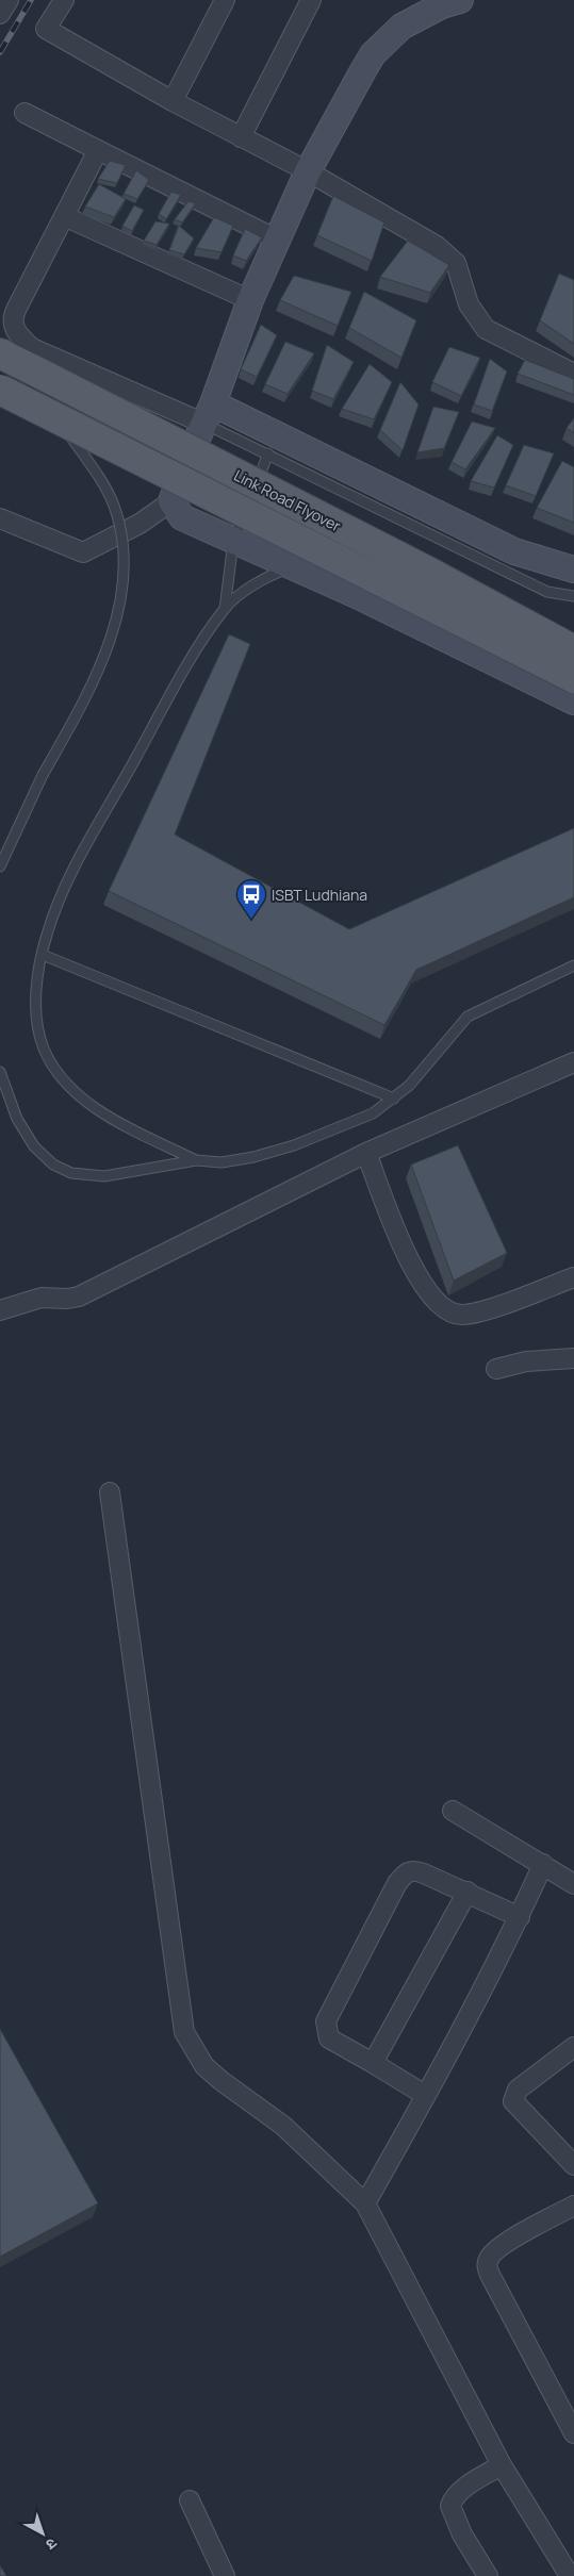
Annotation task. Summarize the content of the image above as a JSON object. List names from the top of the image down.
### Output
{
  "streets": {
    "main road": ["Link Road Flyover"]
  },
  "places": {
    "bus stop": ["ISBT Ludhiana"]
  },
  "north": "bottom right"
}
